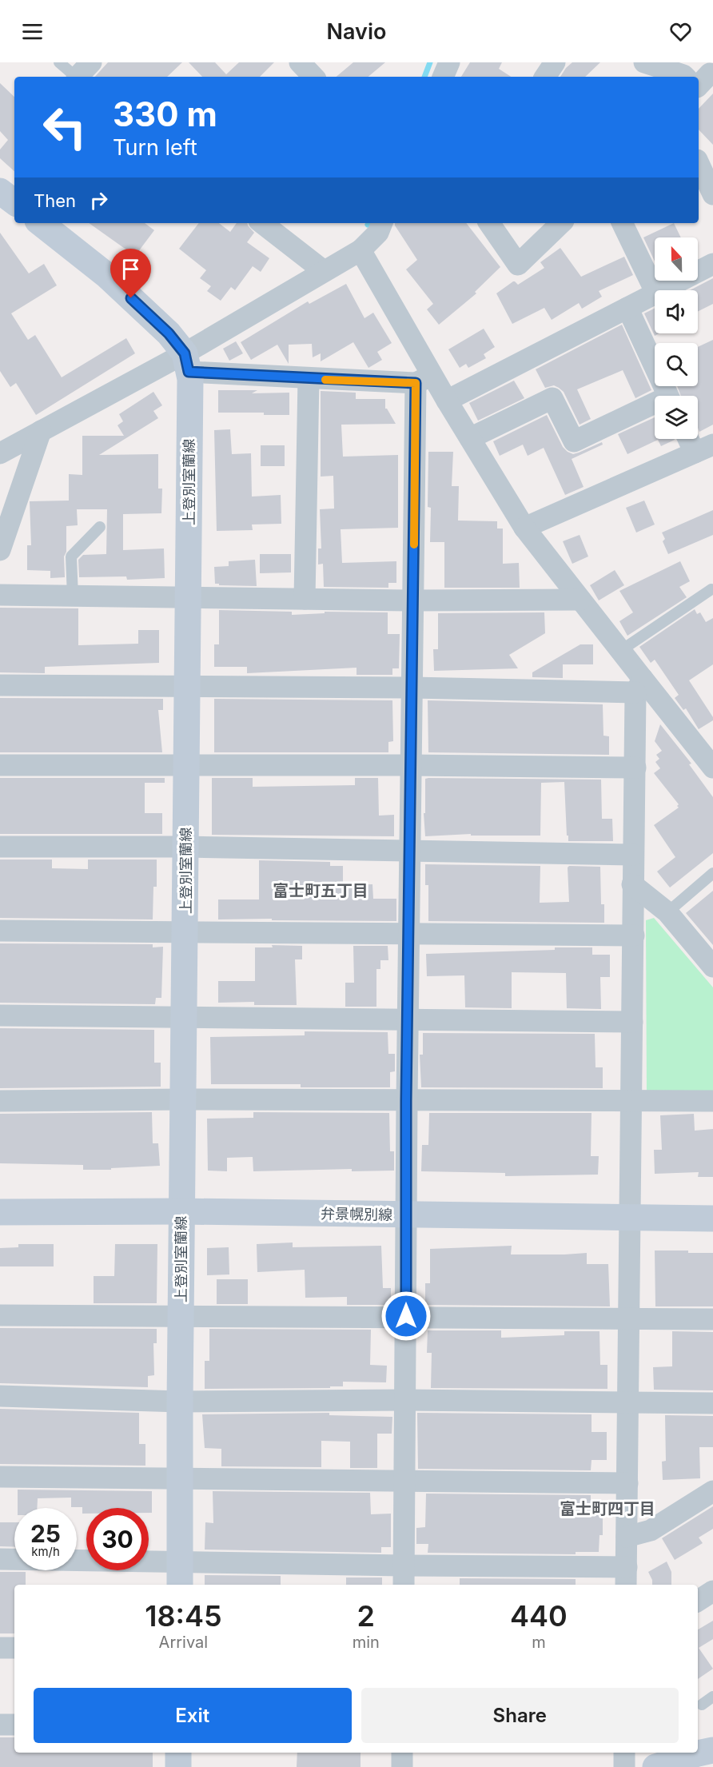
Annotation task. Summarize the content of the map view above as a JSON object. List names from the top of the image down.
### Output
{
  "streets": {
    "main road": ["上登別室蘭線", "弁景幌別線"]
  },
  "crossings": [
    ["上登別室蘭線", "弁景幌別線"]
  ],
  "districts": ["富士町五丁目", "富士町四丁目"],
  "north": "top",
  "page": {
    "header": "Navio",
    "turn": ["330 m", "Turn left"],
    "then": "Then",
    "speed": "25 km/h",
    "limit": "30",
    "eta": [
      "18:45",
      "Arrival",
      "2",
      "min",
      "440",
      "m"
    ],
    "buttons": ["Exit", "Share"]
  }
}
